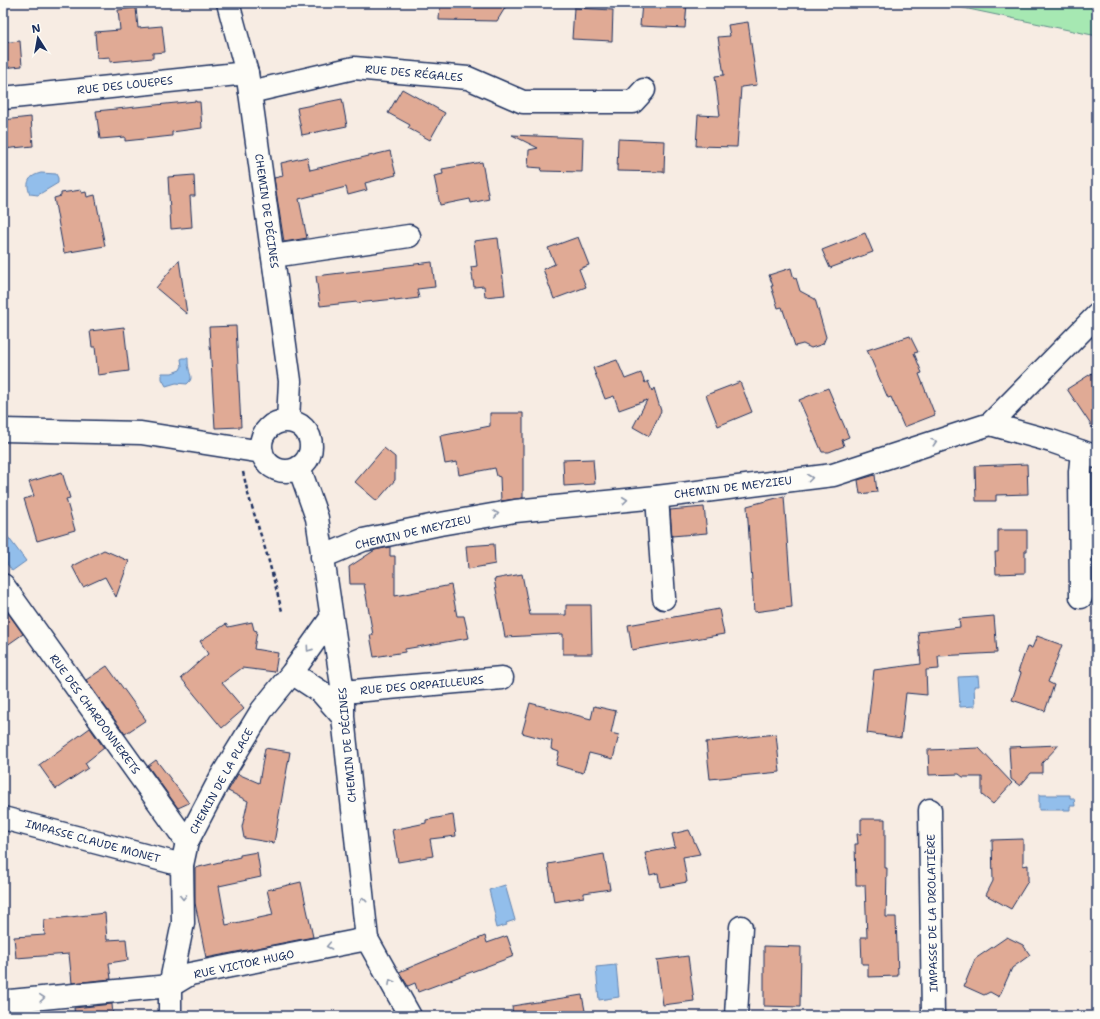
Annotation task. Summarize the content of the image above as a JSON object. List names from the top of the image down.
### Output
{
  "streets": {
    "street": [
      "RUE DES RÉGALES",
      "RUE DES LOUEPES",
      "CHEMIN DE DÉCINES",
      "CHEMIN DE MEYZIEU",
      "RUE DES ORPAILLEURS",
      "RUE DES CHARDONNERETS",
      "CHEMIN DE LA PLACE",
      "IMPASSE CLAUDE MONET",
      "IMPASSE DE LA DROLATIÈRE",
      "RUE VICTOR HUGO"
    ]
  },
  "crossings": [
    ["RUE DES RÉGALES", "RUE DES LOUEPES"],
    ["RUE DES RÉGALES", "CHEMIN DE DÉCINES"],
    ["RUE DES LOUEPES", "CHEMIN DE DÉCINES"],
    ["CHEMIN DE DÉCINES", "CHEMIN DE MEYZIEU"],
    ["CHEMIN DE DÉCINES", "RUE DES ORPAILLEURS"],
    ["CHEMIN DE DÉCINES", "CHEMIN DE LA PLACE"],
    ["CHEMIN DE DÉCINES", "RUE VICTOR HUGO"],
    ["RUE DES CHARDONNERETS", "CHEMIN DE LA PLACE"],
    ["CHEMIN DE LA PLACE", "IMPASSE CLAUDE MONET"],
    ["CHEMIN DE LA PLACE", "RUE VICTOR HUGO"]
  ],
  "one_way": ["CHEMIN DE MEYZIEU", "CHEMIN DE LA PLACE"],
  "north": "top"
}
